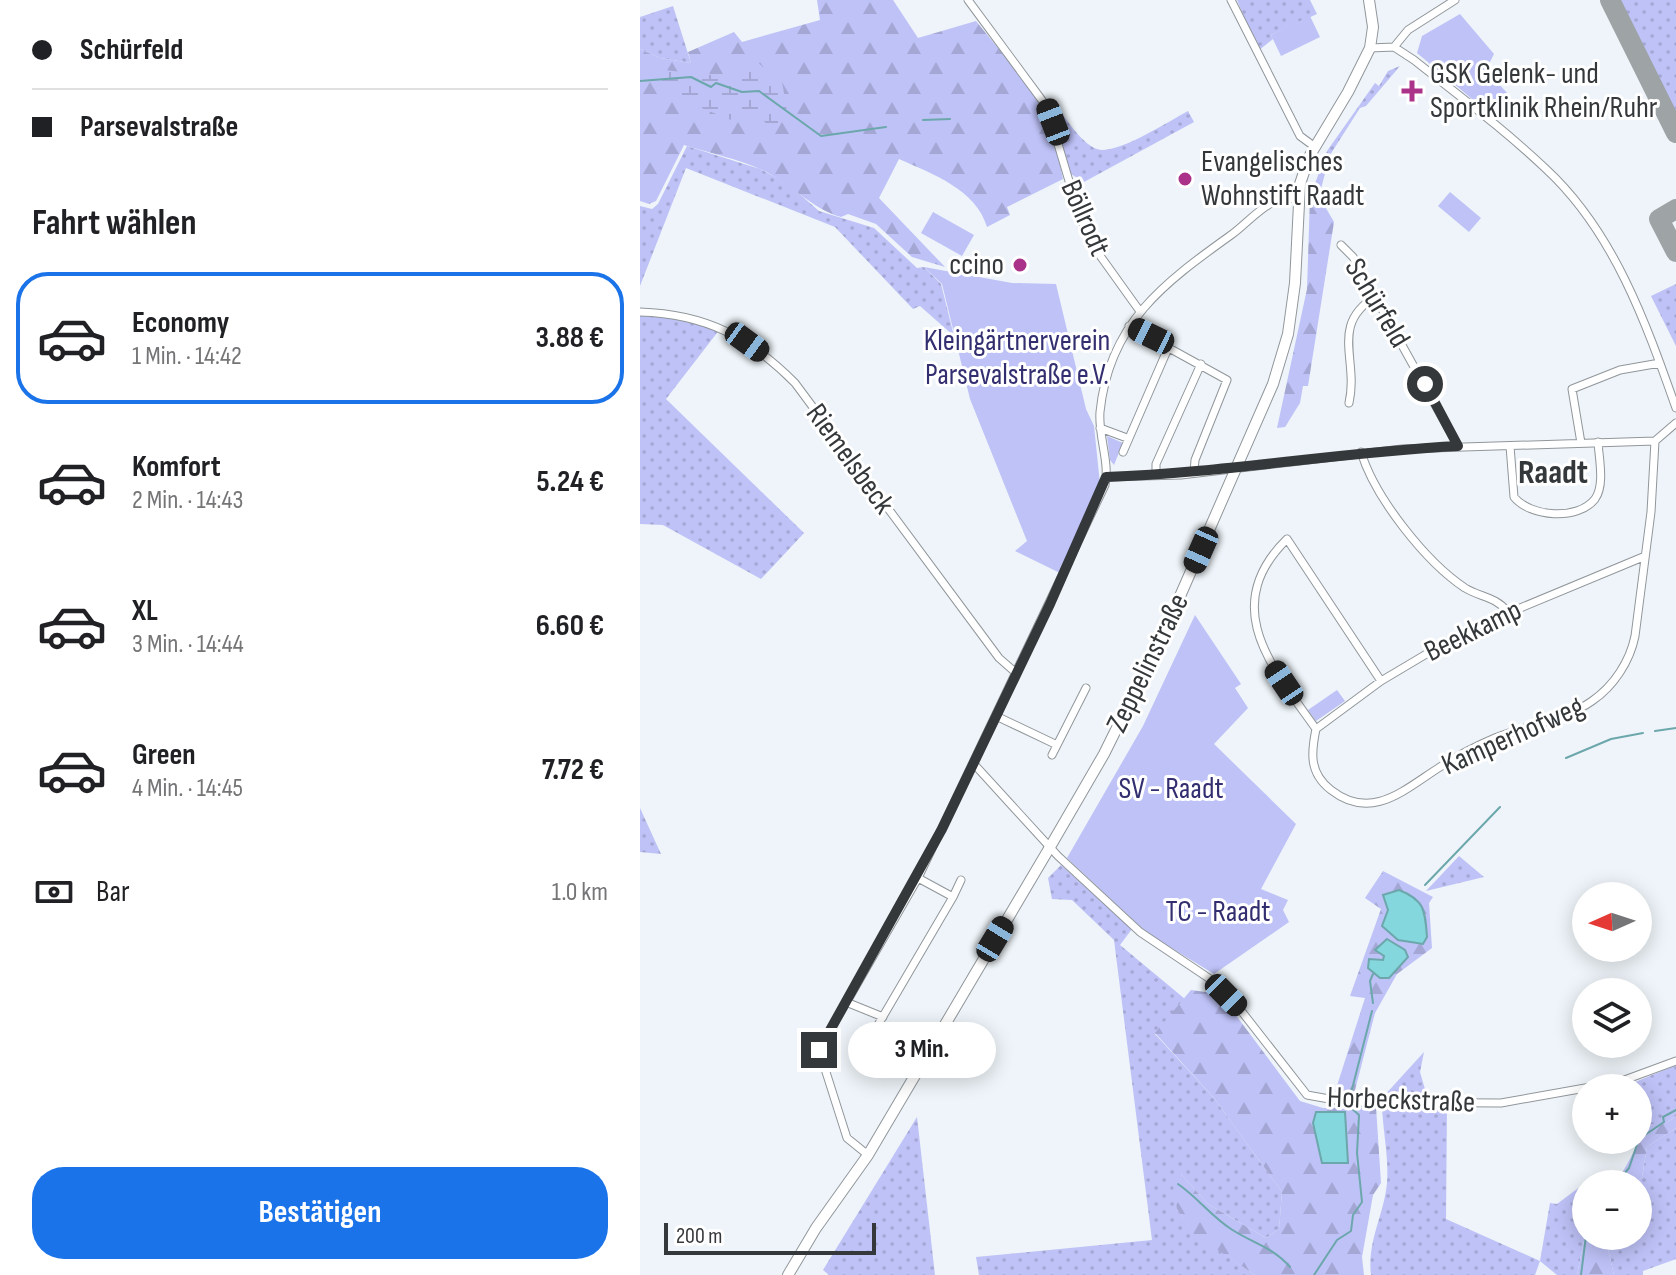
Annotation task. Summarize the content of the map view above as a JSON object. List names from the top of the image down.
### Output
{
  "streets": {
    "main road": ["Zeppelinstraße"],
    "street": [
      "Böllrodt",
      "Schürfeld",
      "Riemelsbeck",
      "Beekkamp",
      "Kamperhofweg",
      "Horbeckstraße"
    ]
  },
  "crossings": [
    ["Beekkamp", "Kamperhofweg"],
    ["Zeppelinstraße", "Horbeckstraße"]
  ],
  "districts": ["Raadt"],
  "parks": ["Kleingärtnerverein Parsevalstraße e.V.", "SV - Raadt", "TC - Raadt"],
  "places": {
    "health": ["GSK Gelenk- und Sportklinik Rhein/Ruhr"],
    "other": ["Evangelisches Wohnstift Raadt", "ccino"]
  },
  "scale_bar": "200 m",
  "north": "left",
  "page": {
    "banner": ["Schürfeld", "Parsevalstraße"],
    "heading": "Fahrt wählen",
    "list": [
      {
        "name": "Economy",
        "note": "1 Min. · 14:42",
        "value": "3.88 €"
      },
      {
        "name": "Komfort",
        "note": "2 Min. · 14:43",
        "value": "5.24 €"
      },
      {
        "name": "XL",
        "note": "3 Min. · 14:44",
        "value": "6.60 €"
      },
      {
        "name": "Green",
        "note": "4 Min. · 14:45",
        "value": "7.72 €"
      }
    ],
    "pay": ["Bar", "1.0 km"],
    "map_buttons": ["+", "−"],
    "bubble": "3 Min.",
    "buttons": "Bestätigen",
    "scale": "200 m"
  }
}
